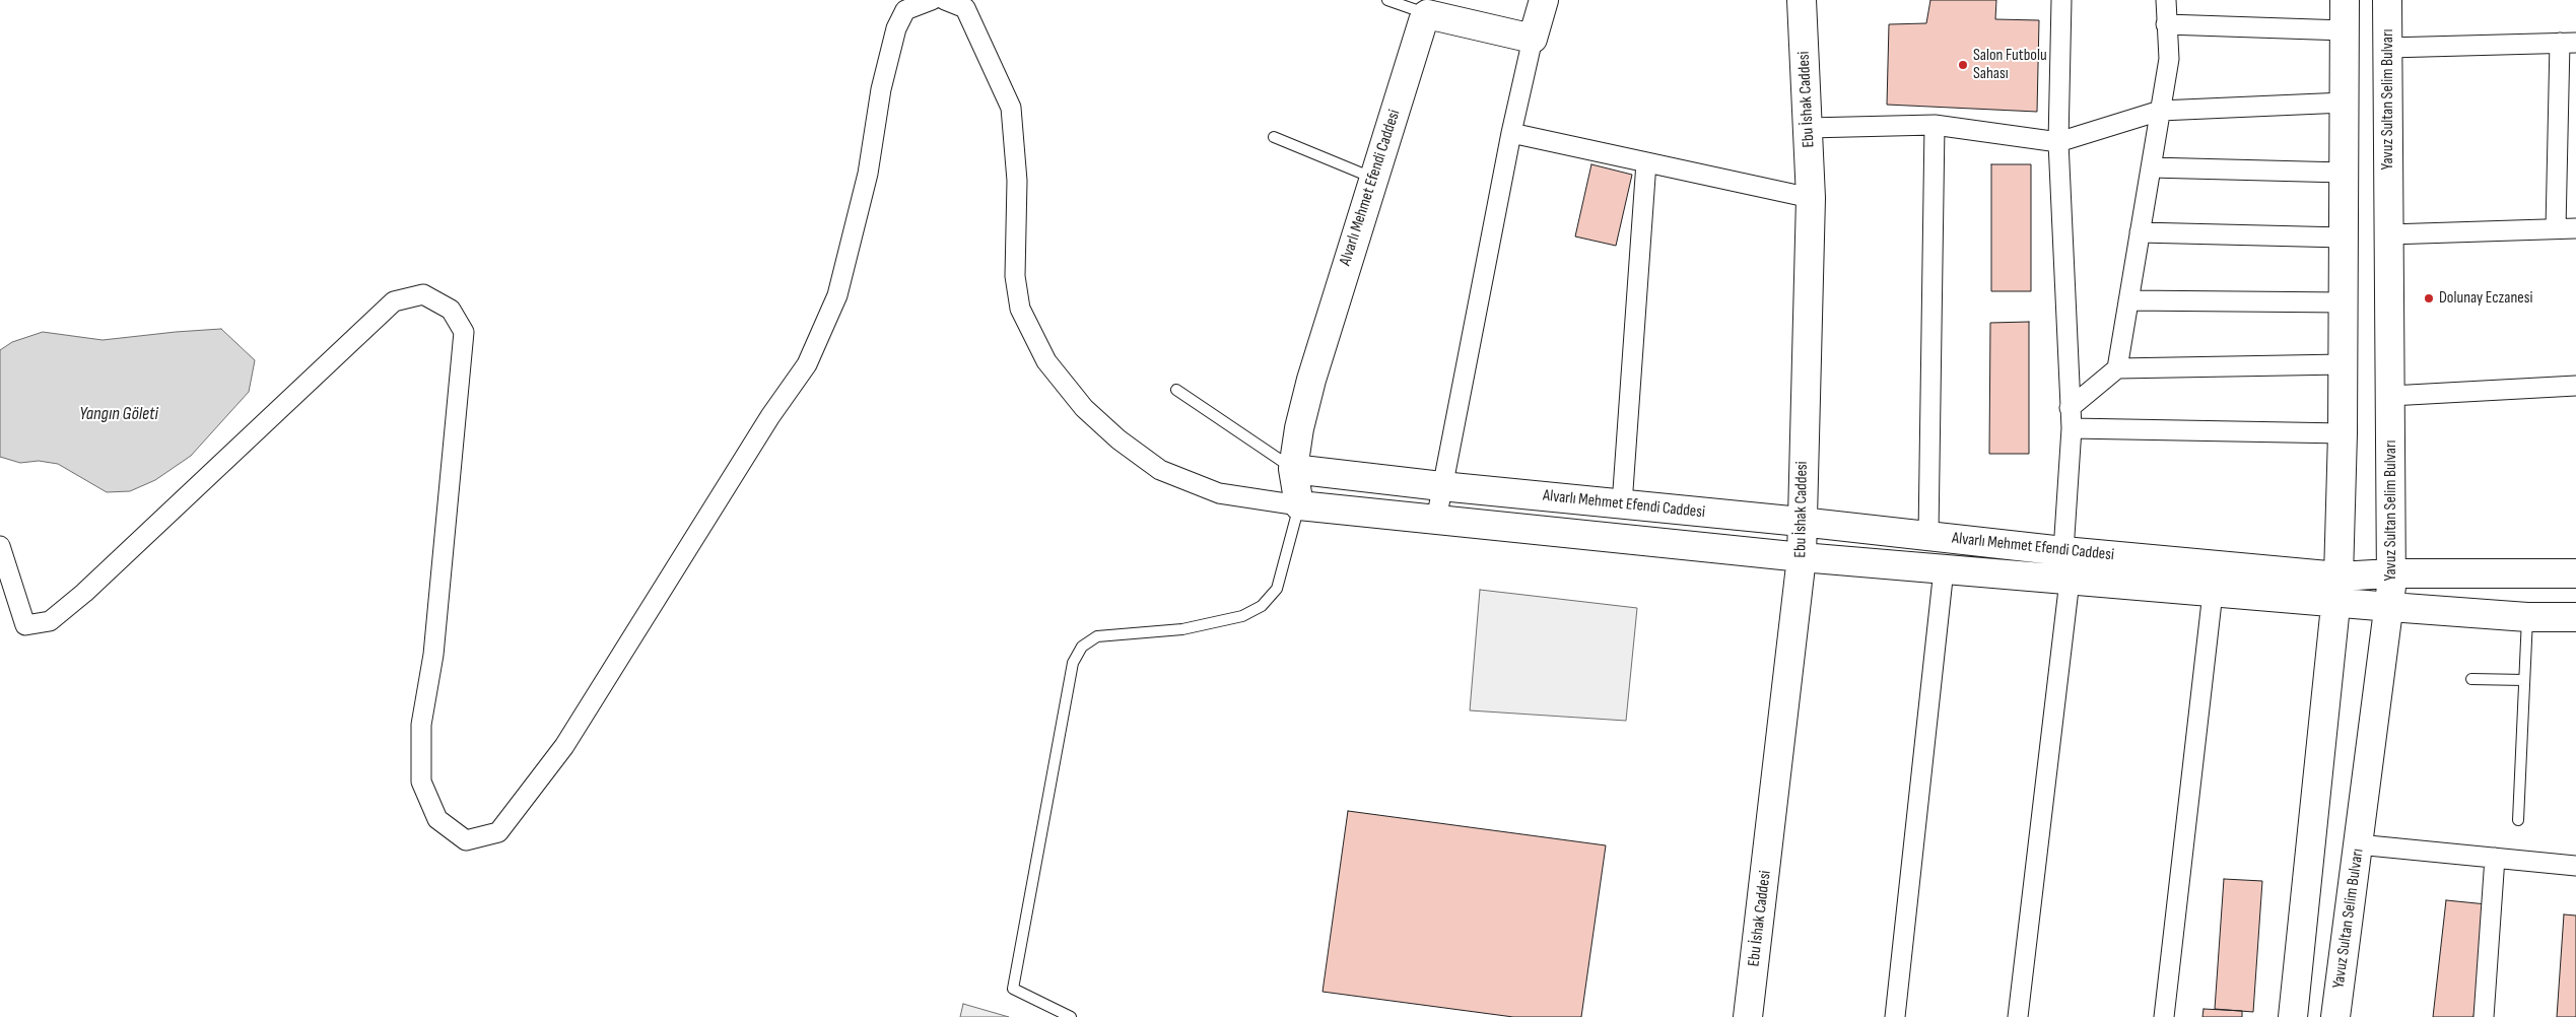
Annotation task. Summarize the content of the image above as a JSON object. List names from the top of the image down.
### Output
{
  "streets": {
    "street": ["Ebu İshak Caddesi", "Yavuz Sultan Selim Bulvarı", "Alvarlı Mehmet Efendi Caddesi"]
  },
  "crossings": [
    ["Ebu İshak Caddesi", "Alvarlı Mehmet Efendi Caddesi"],
    ["Yavuz Sultan Selim Bulvarı", "Alvarlı Mehmet Efendi Caddesi"]
  ],
  "water": ["Yangın Göleti"],
  "places": ["Salon Futbolu Sahası", "Dolunay Eczanesi"]
}
